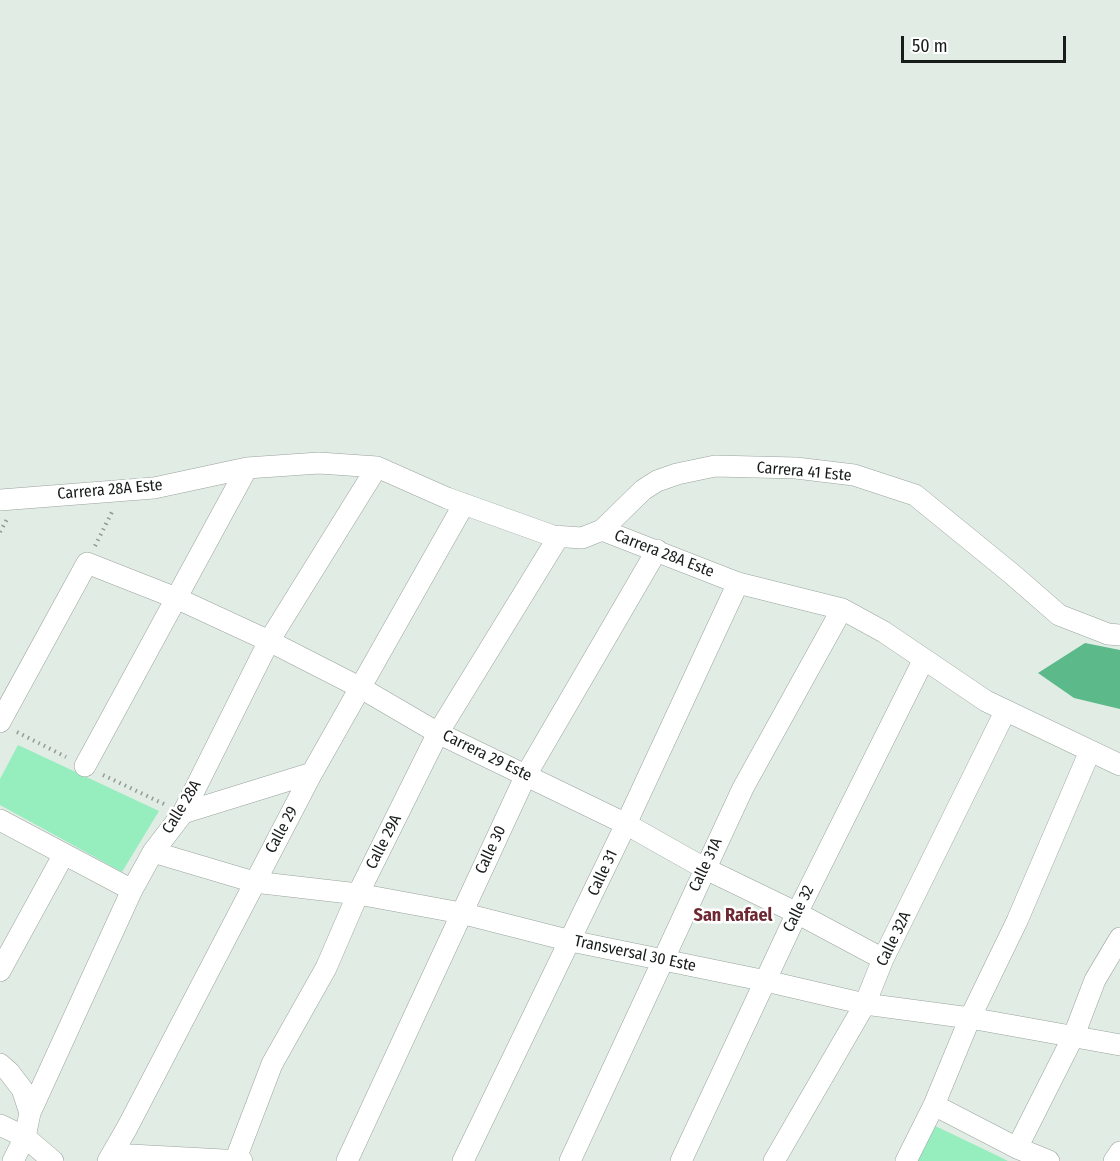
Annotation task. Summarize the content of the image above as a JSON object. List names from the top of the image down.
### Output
{
  "streets": {
    "street": [
      "Carrera 41 Este",
      "Carrera 28A Este",
      "Carrera 29 Este",
      "Calle 28A",
      "Calle 29",
      "Calle 29A",
      "Calle 30",
      "Calle 31A",
      "Calle 31",
      "Calle 32",
      "Calle 32A",
      "Transversal 30 Este"
    ]
  },
  "crossings": [
    ["Carrera 41 Este", "Carrera 28A Este"],
    ["Carrera 28A Este", "Calle 28A"],
    ["Carrera 28A Este", "Calle 29"],
    ["Carrera 28A Este", "Calle 29A"],
    ["Carrera 28A Este", "Calle 30"],
    ["Carrera 28A Este", "Calle 31A"],
    ["Carrera 28A Este", "Calle 31"],
    ["Carrera 28A Este", "Calle 32"],
    ["Carrera 28A Este", "Calle 32A"],
    ["Carrera 29 Este", "Calle 28A"],
    ["Carrera 29 Este", "Calle 29"],
    ["Carrera 29 Este", "Calle 29A"],
    ["Carrera 29 Este", "Calle 30"],
    ["Carrera 29 Este", "Calle 31A"],
    ["Carrera 29 Este", "Calle 31"],
    ["Carrera 29 Este", "Calle 32"],
    ["Carrera 29 Este", "Calle 32A"],
    ["Calle 28A", "Transversal 30 Este"],
    ["Calle 29", "Transversal 30 Este"],
    ["Calle 29A", "Transversal 30 Este"],
    ["Calle 30", "Transversal 30 Este"],
    ["Calle 31A", "Transversal 30 Este"],
    ["Calle 31", "Transversal 30 Este"],
    ["Calle 32", "Transversal 30 Este"],
    ["Calle 32A", "Transversal 30 Este"]
  ],
  "districts": ["San Rafael"],
  "scale_bar": "50 m"
}
